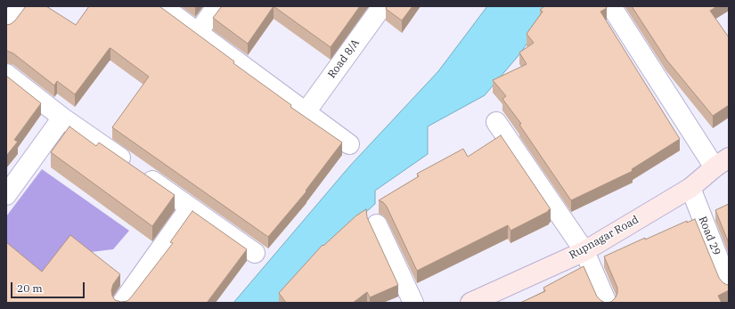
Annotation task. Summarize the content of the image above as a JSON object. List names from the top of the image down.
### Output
{
  "streets": {
    "street": ["Road 8/A", "Road 29", "Rupnagar Road"]
  },
  "crossings": [
    ["Road 29", "Rupnagar Road"]
  ],
  "scale_bar": "20 m"
}
